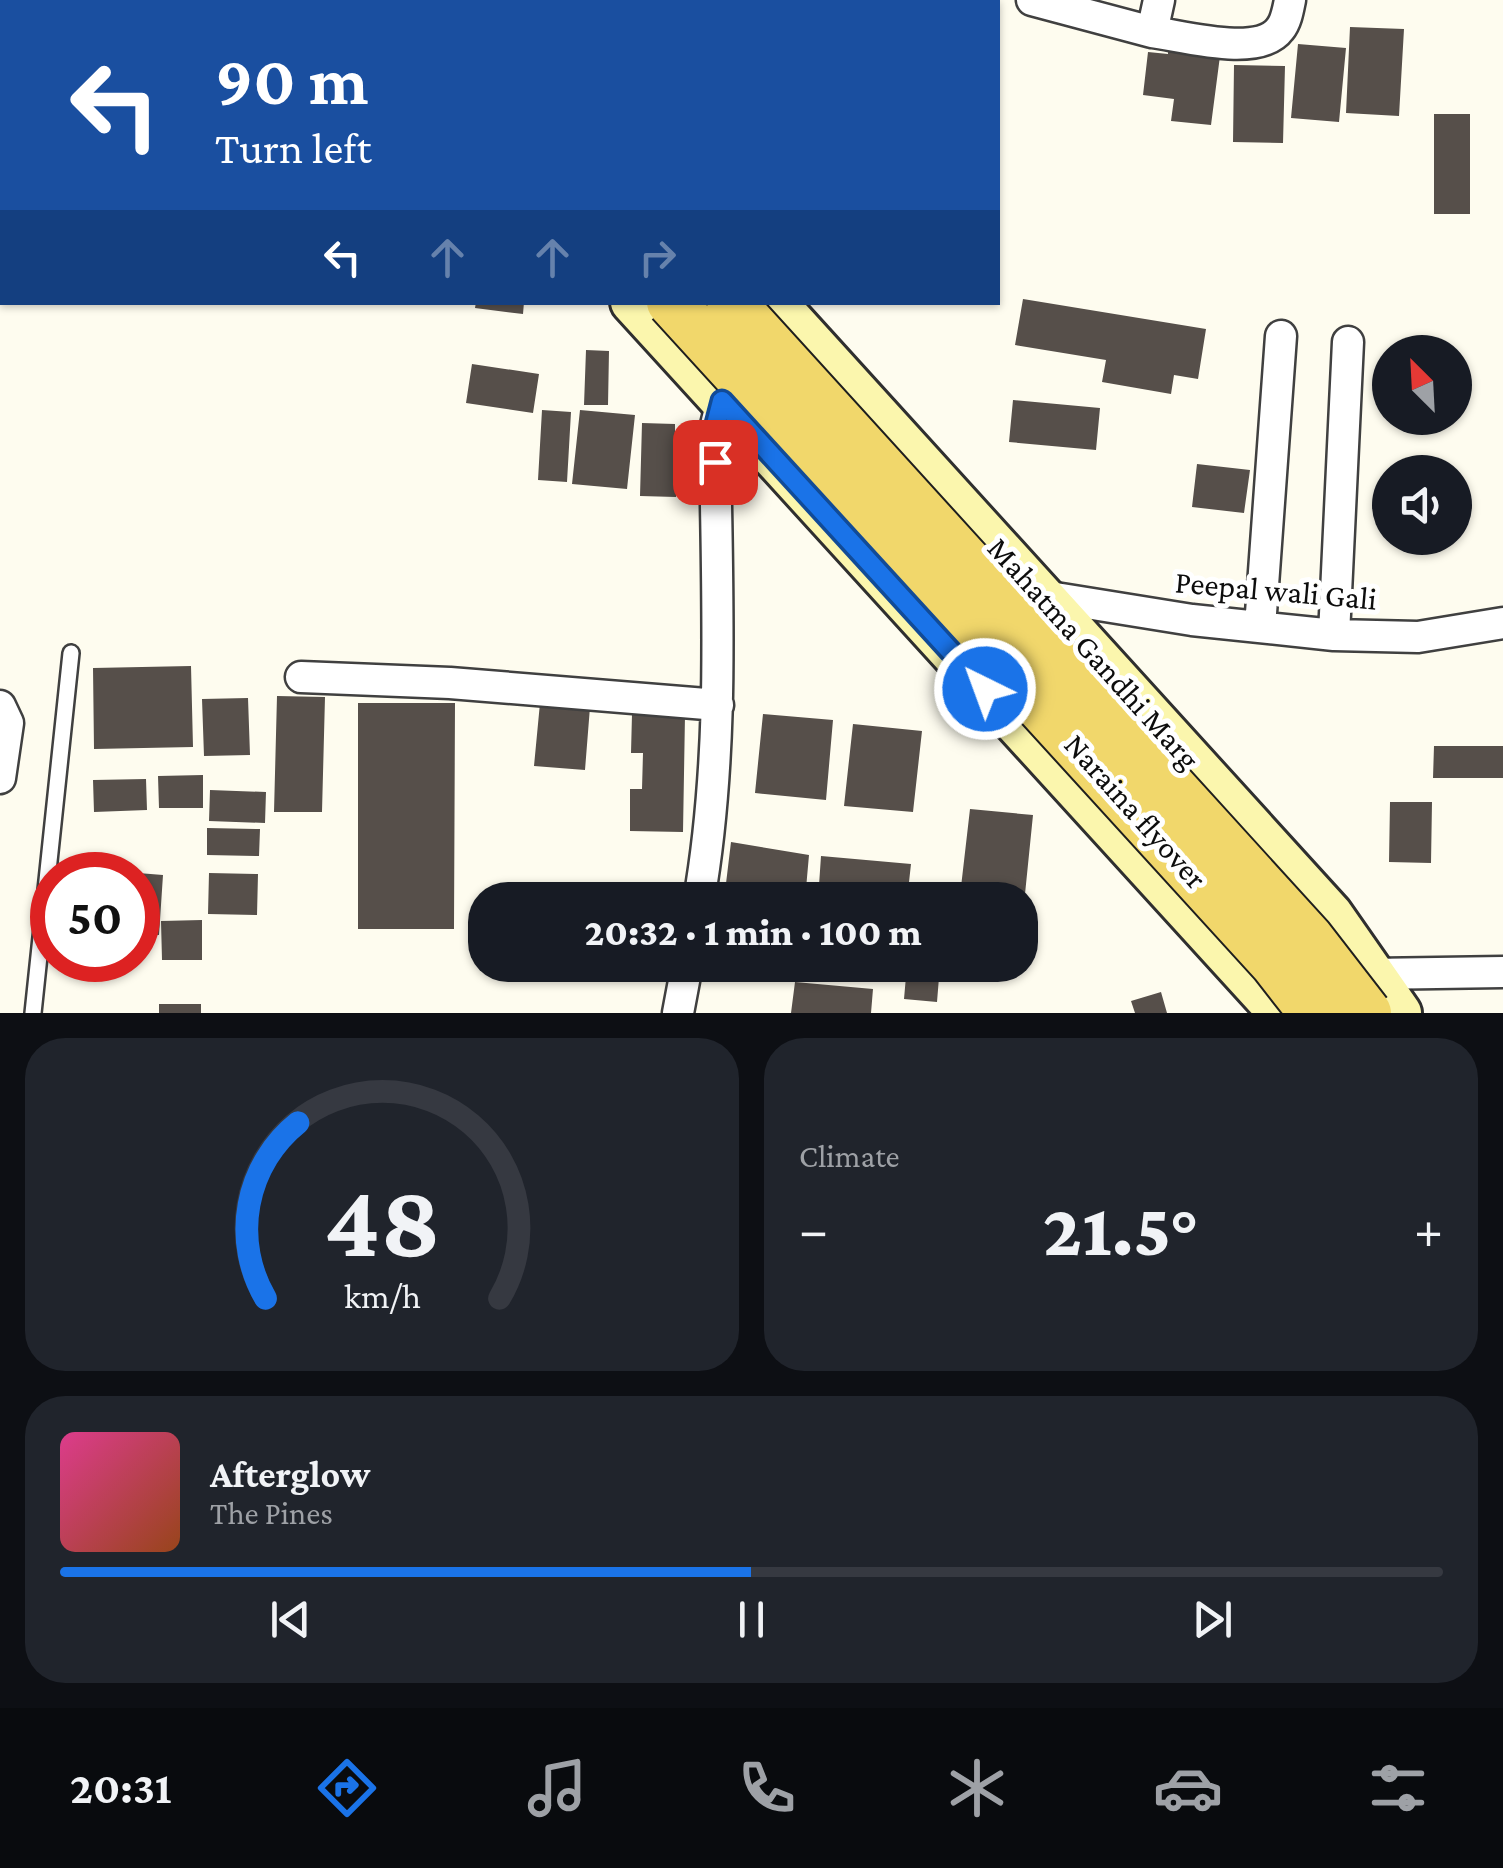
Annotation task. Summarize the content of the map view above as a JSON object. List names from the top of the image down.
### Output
{
  "streets": {
    "main road": ["Mahatma Gandhi Marg", "Naraina flyover"],
    "street": ["Peepal wali Gali"]
  },
  "crossings": [
    ["Peepal wali Gali", "Mahatma Gandhi Marg"],
    ["Mahatma Gandhi Marg", "Naraina flyover"]
  ],
  "north": "top left",
  "page": {
    "turn": ["90 m", "Turn left"],
    "limit": "50",
    "trip": "20:32 · 1 min · 100 m",
    "tile": "Climate",
    "heat": ["−", "21.5°", "+"],
    "song": ["Afterglow", "The Pines"],
    "tabs": "20:31",
    "gauge": ["48", "km/h"]
  }
}
